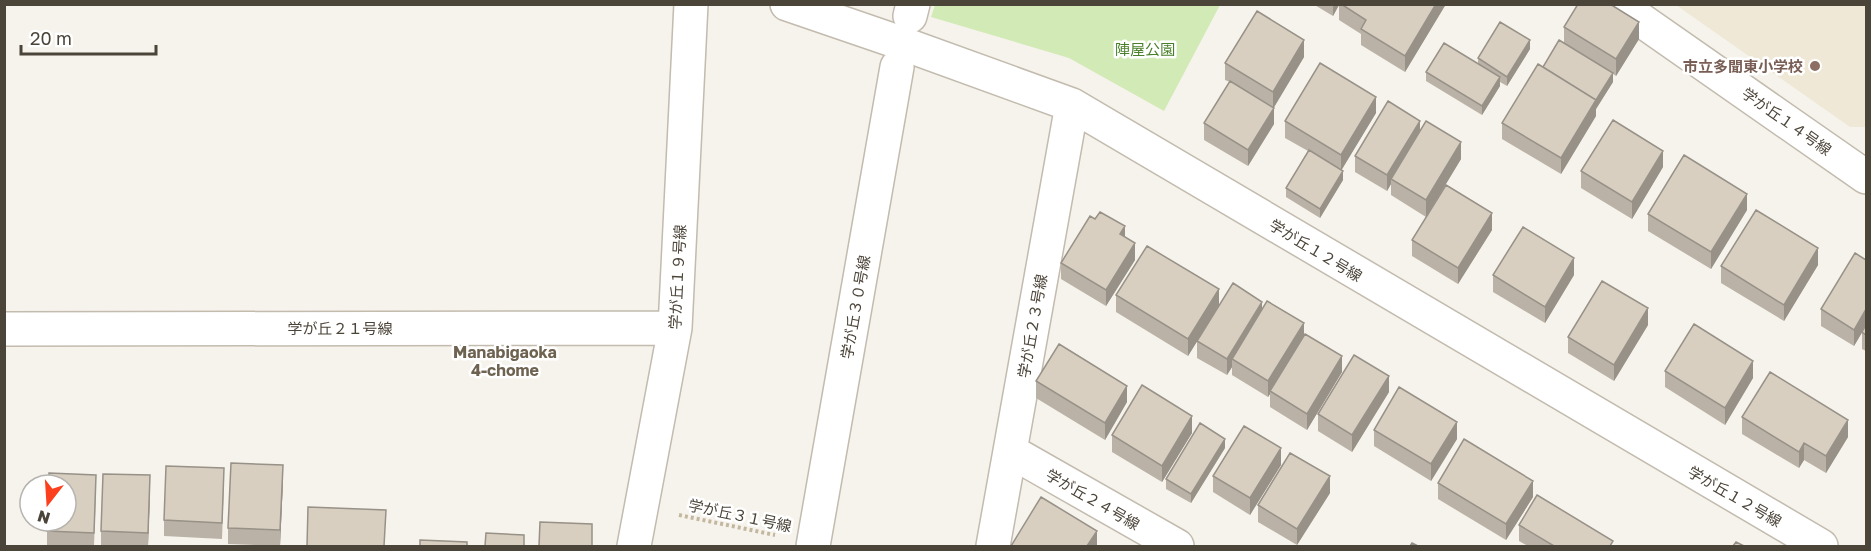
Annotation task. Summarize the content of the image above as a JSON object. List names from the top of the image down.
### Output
{
  "streets": {
    "street": [
      "学が丘１４号線",
      "学が丘１２号線",
      "学が丘１９号線",
      "学が丘３０号線",
      "学が丘２３号線",
      "学が丘２１号線",
      "学が丘２４号線"
    ],
    "path": ["学が丘３１号線"]
  },
  "crossings": [
    ["学が丘１２号線", "学が丘２３号線"],
    ["学が丘１９号線", "学が丘２１号線"],
    ["学が丘１９号線", "学が丘３１号線"],
    ["学が丘３０号線", "学が丘３１号線"],
    ["学が丘２３号線", "学が丘２４号線"]
  ],
  "districts": ["Manabigaoka 4-chome"],
  "parks": ["陣屋公園"],
  "places": ["市立多聞東小学校"],
  "scale_bar": "20 m",
  "north": "bottom"
}
